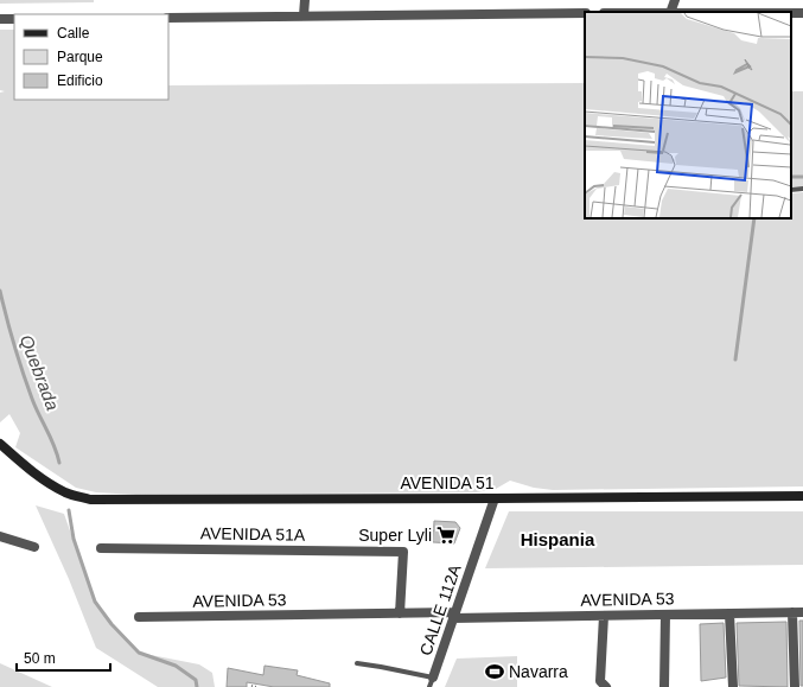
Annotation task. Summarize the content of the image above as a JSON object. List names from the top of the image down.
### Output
{
  "streets": {
    "main road": ["AVENIDA 51"],
    "street": ["AVENIDA 51A", "AVENIDA 53", "CALLE 112A"]
  },
  "crossings": [
    ["AVENIDA 51", "CALLE 112A"],
    ["AVENIDA 51A", "AVENIDA 53"],
    ["AVENIDA 53", "CALLE 112A"]
  ],
  "districts": ["Hispania"],
  "water": ["Quebrada"],
  "places": {
    "supermarket": ["Super Lyli"],
    "sports": ["Navarra"]
  },
  "legend": ["Calle", "Parque", "Edificio"],
  "scale_bar": "50 m"
}
